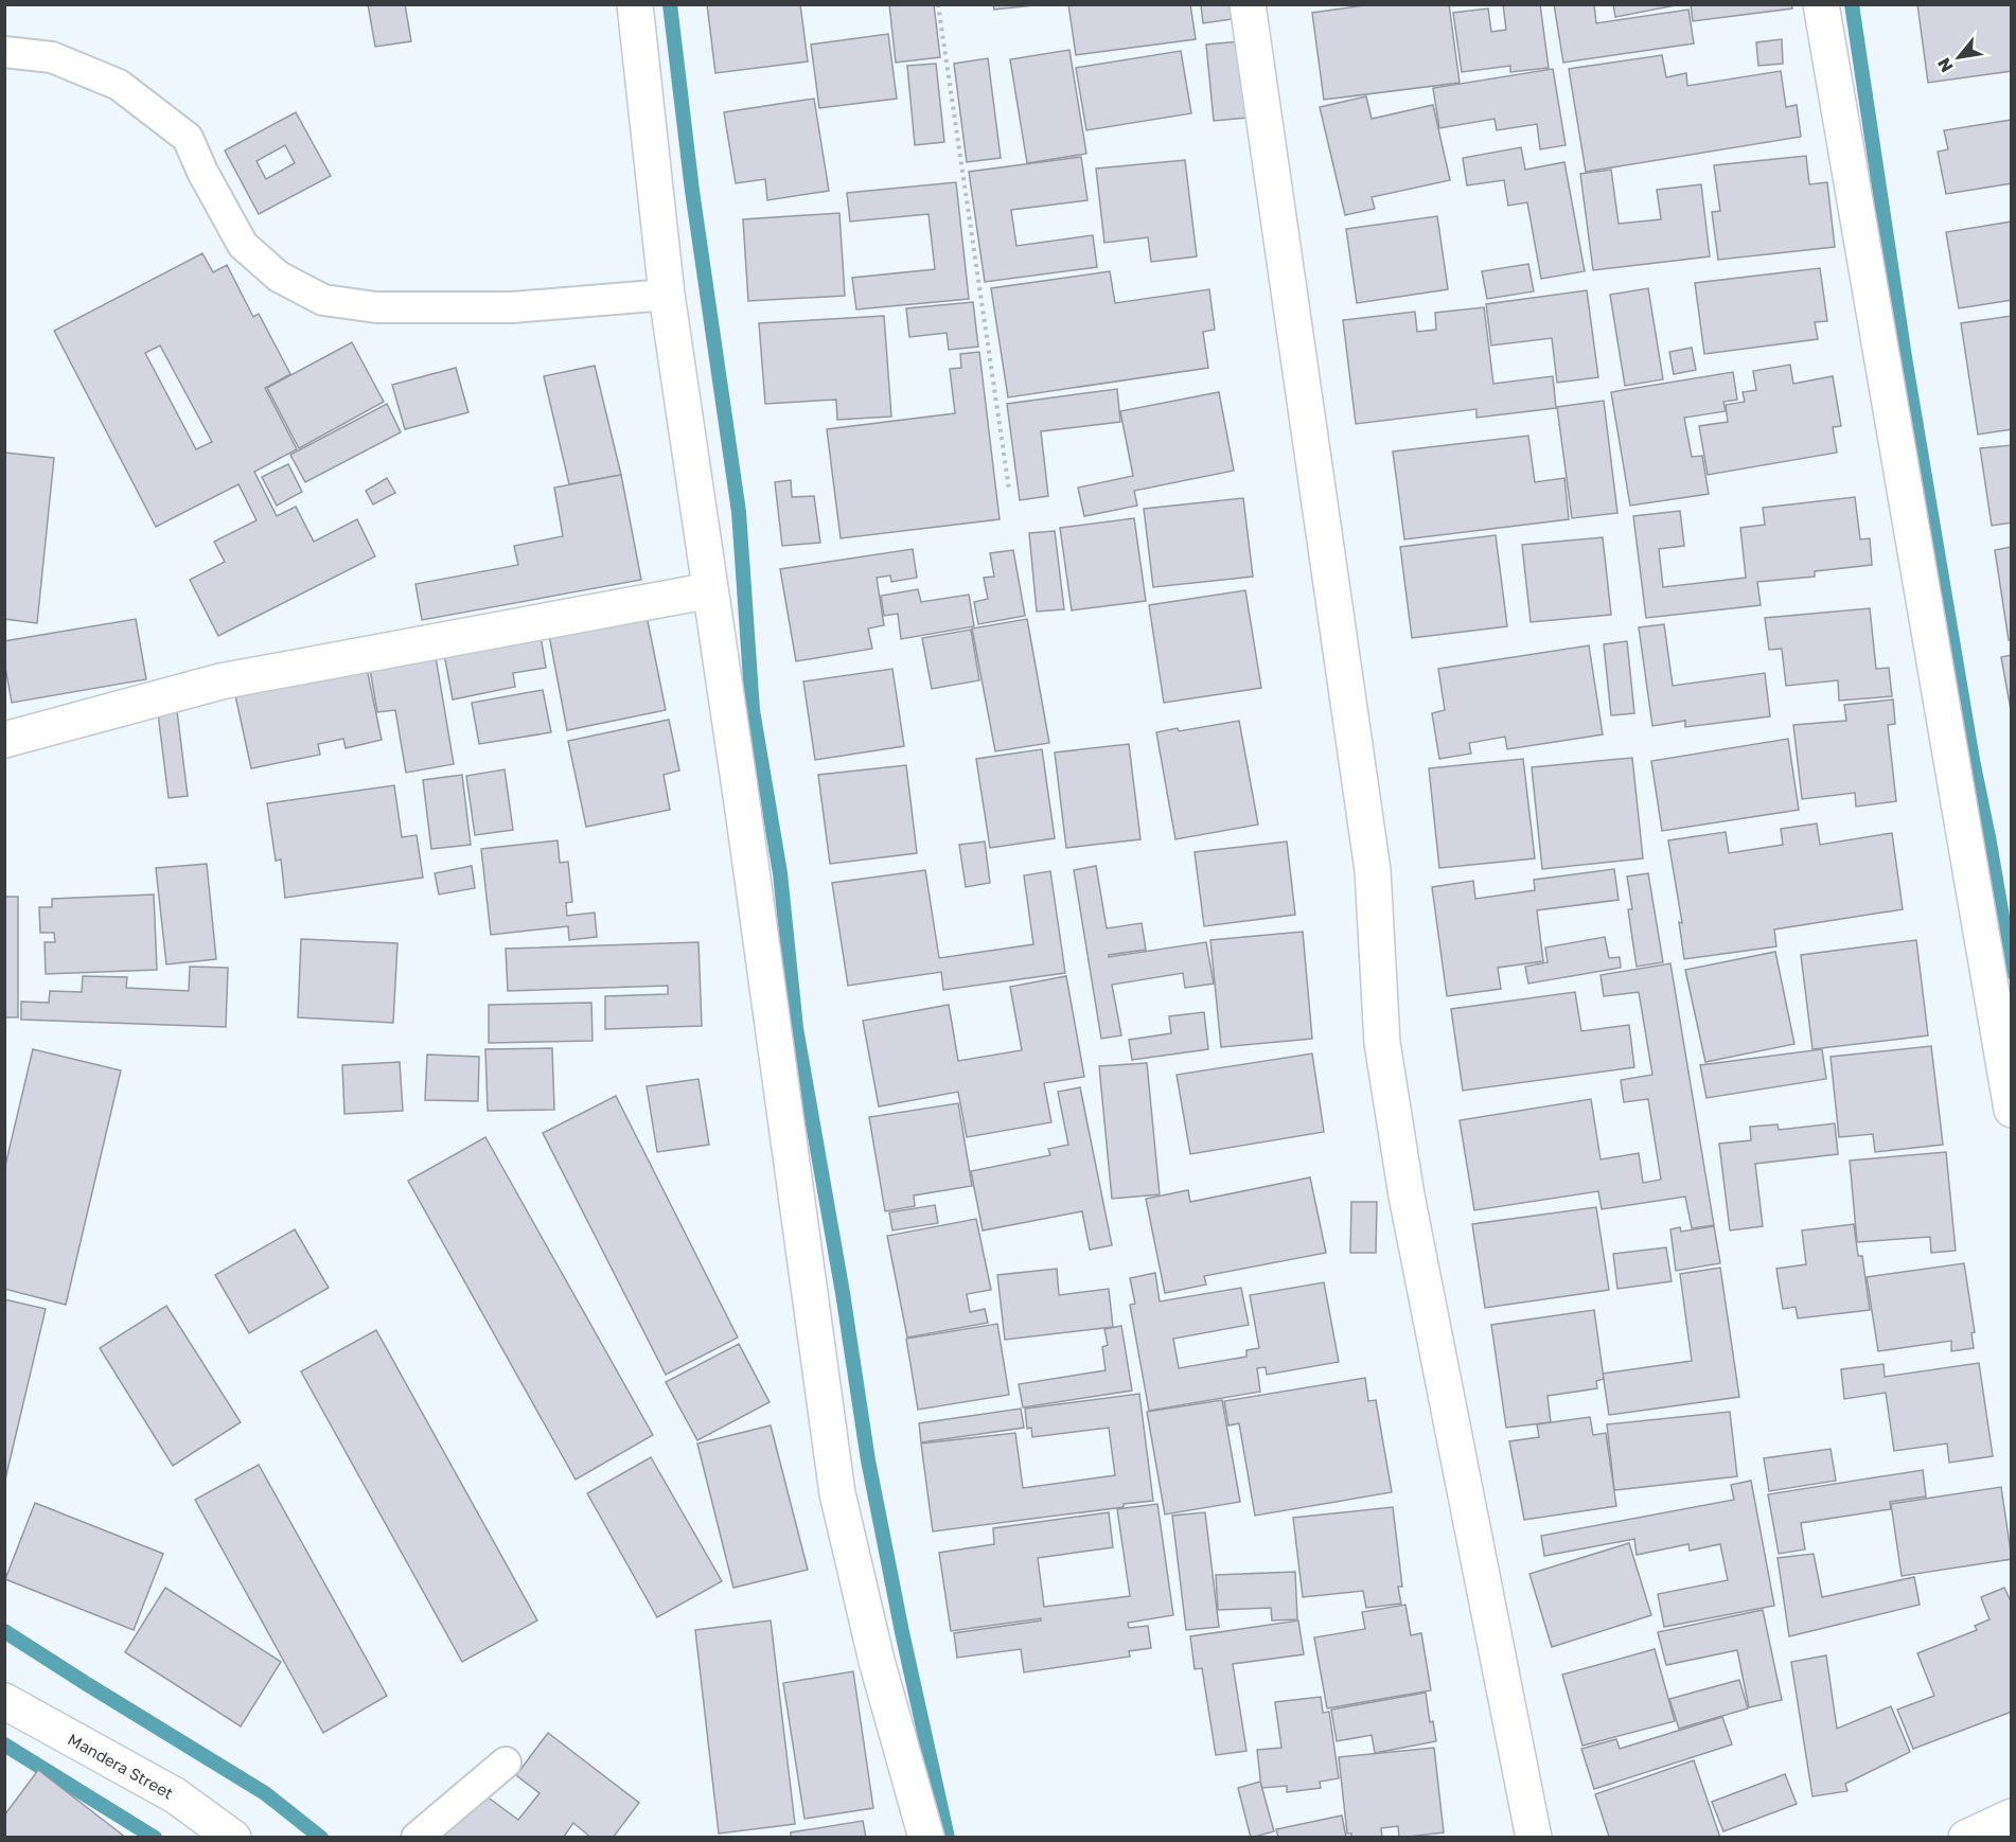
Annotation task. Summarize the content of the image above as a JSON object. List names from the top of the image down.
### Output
{
  "streets": {
    "street": ["Mandera Street"]
  },
  "north": "bottom left"
}
